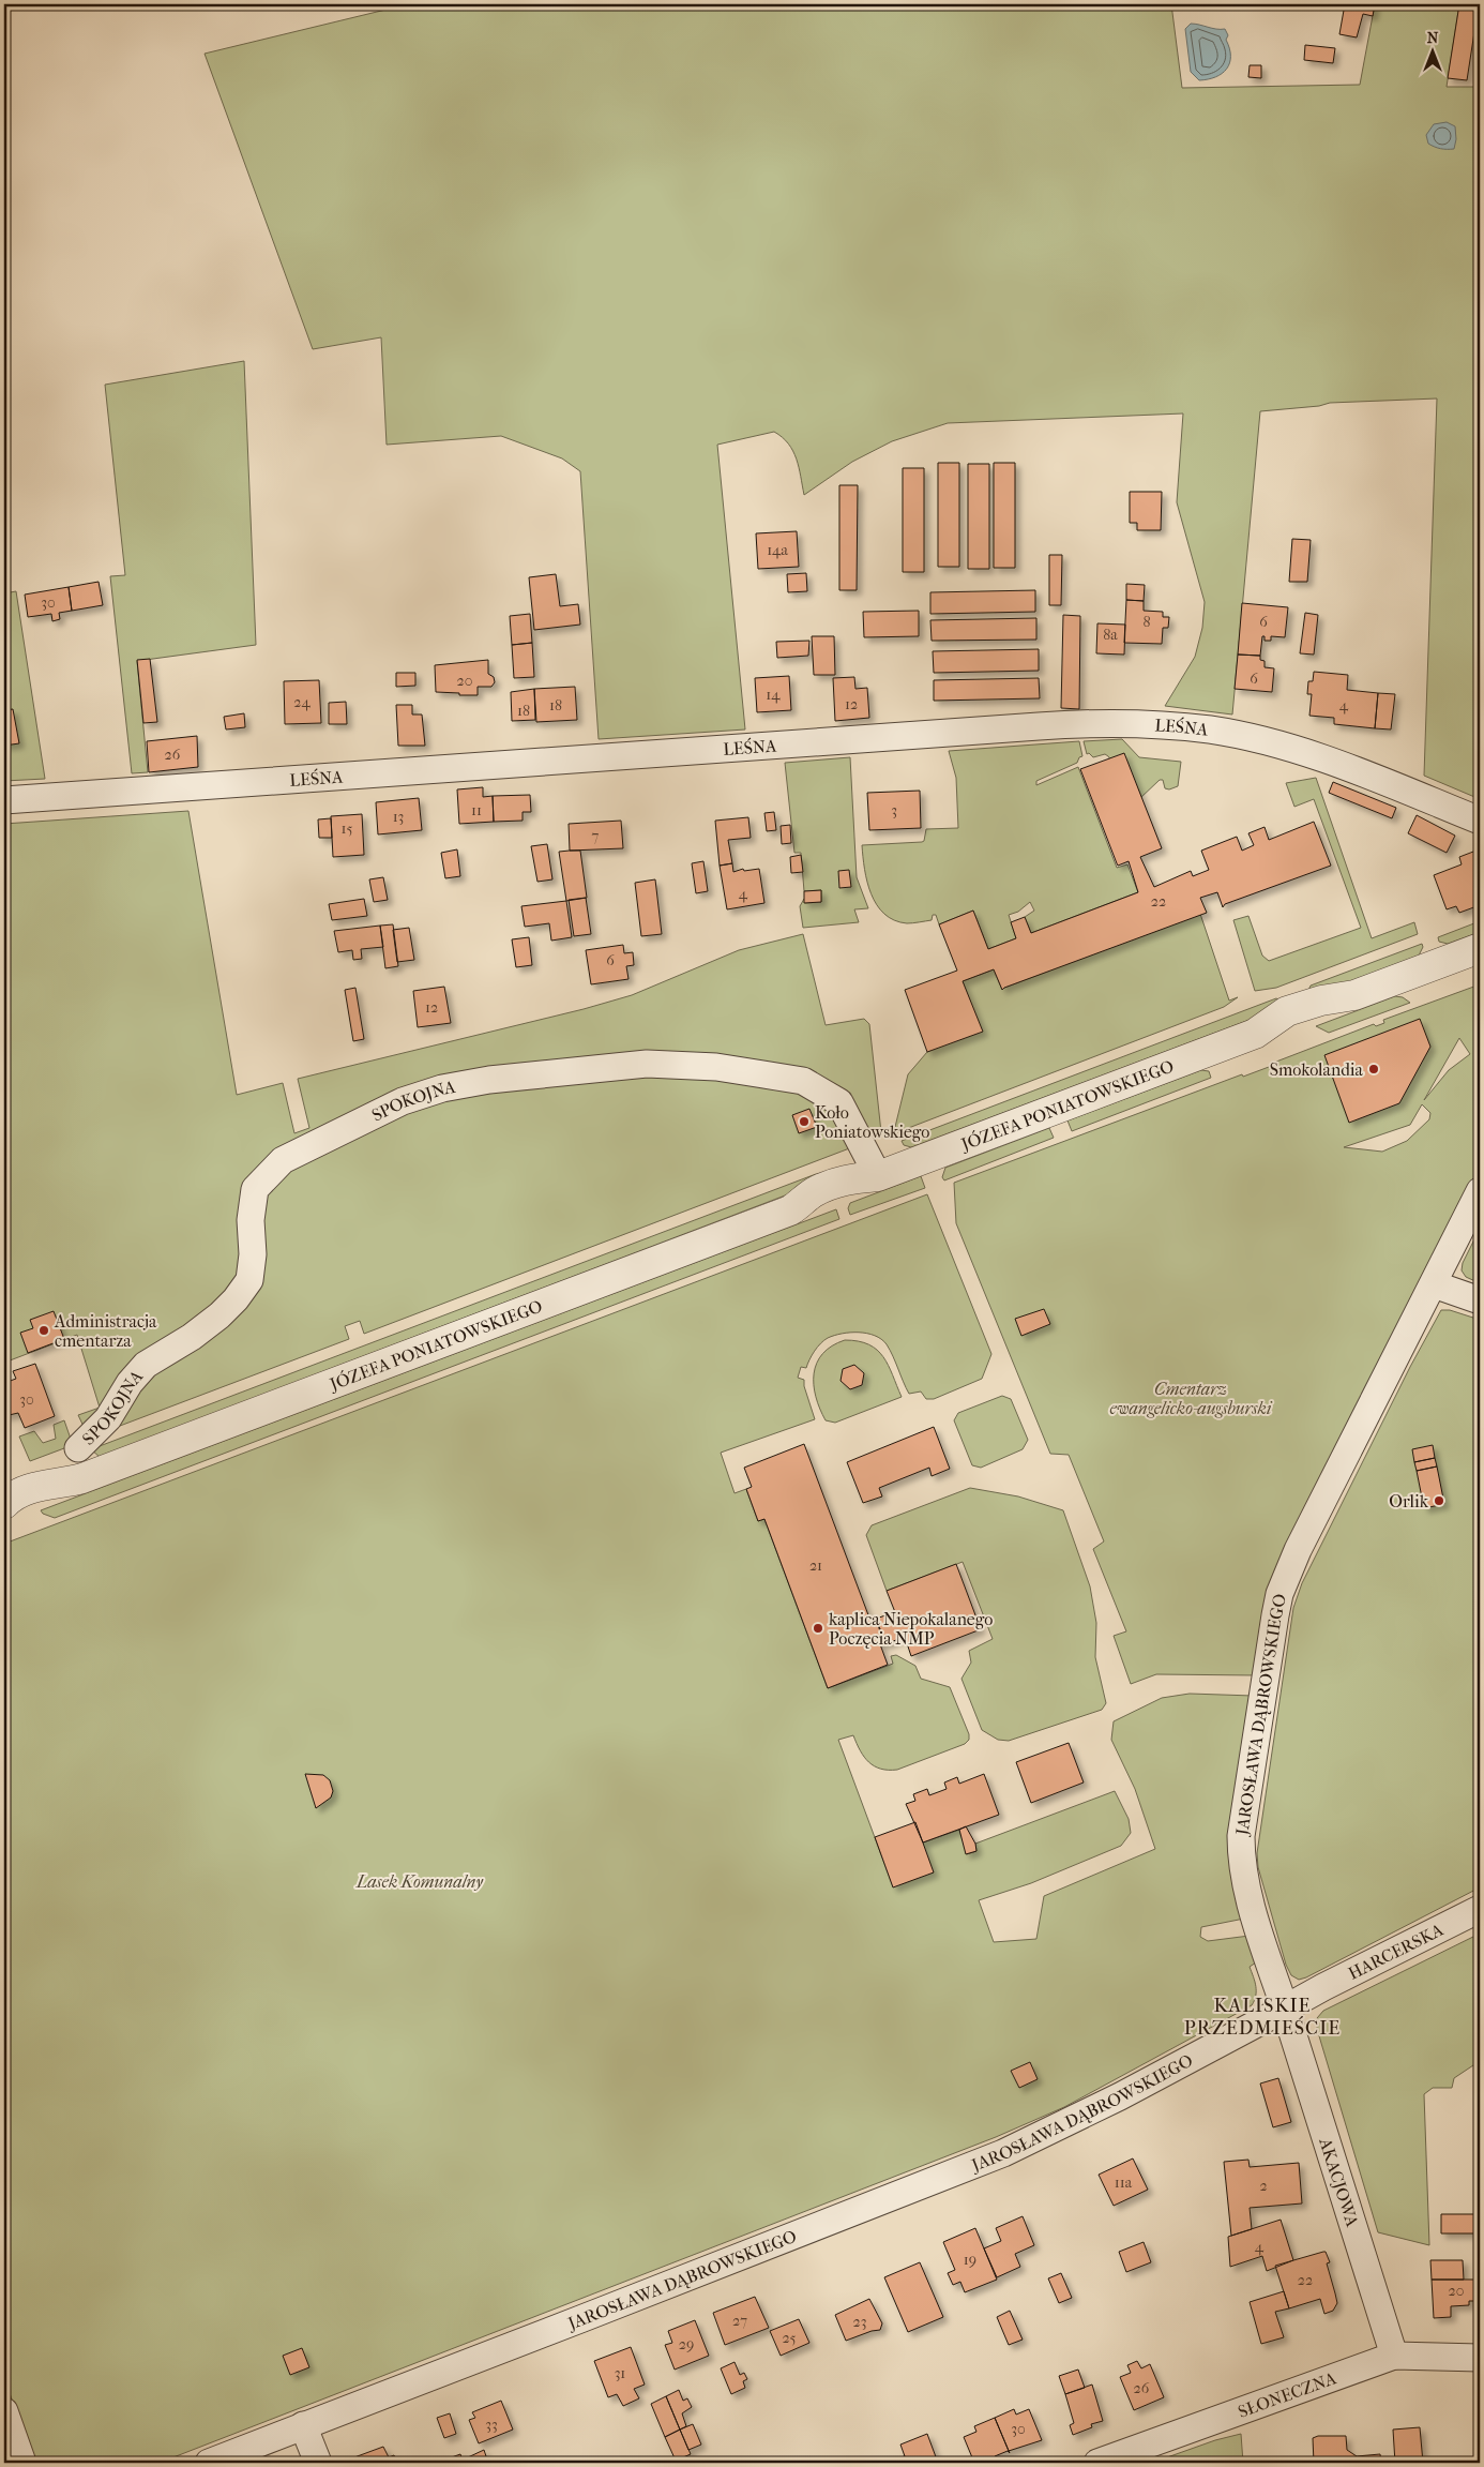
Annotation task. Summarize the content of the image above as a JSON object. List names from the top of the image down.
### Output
{
  "streets": {
    "street": [
      "LEŚNA",
      "SPOKOJNA",
      "JÓZEFA PONIATOWSKIEGO",
      "JAROSŁAWA DĄBROWSKIEGO",
      "HARCERSKA",
      "AKACJOWA",
      "SŁONECZNA"
    ]
  },
  "crossings": [
    ["SPOKOJNA", "JÓZEFA PONIATOWSKIEGO"],
    ["JAROSŁAWA DĄBROWSKIEGO", "HARCERSKA"],
    ["JAROSŁAWA DĄBROWSKIEGO", "AKACJOWA"],
    ["HARCERSKA", "AKACJOWA"],
    ["AKACJOWA", "SŁONECZNA"]
  ],
  "districts": ["KALISKIE PRZEDMIEŚCIE"],
  "parks": ["Cmentarz ewangelicko-augsburski", "Lasek Komunalny"],
  "places": [
    "Smokolandia",
    "Koło Poniatowskiego",
    "Administracja cmentarza",
    "Orlik",
    "kaplica Niepokalanego Poczęcia NMP"
  ],
  "house_numbers": [
    "14a",
    "30",
    "8",
    "6",
    "8a",
    "6",
    "20",
    "14",
    "24",
    "12",
    "18",
    "4",
    "18",
    "26",
    "11",
    "3",
    "13",
    "15",
    "7",
    "4",
    "22",
    "6",
    "12",
    "30",
    "21",
    "11a",
    "2",
    "4",
    "19",
    "22",
    "20",
    "27",
    "23",
    "25",
    "29",
    "31",
    "26",
    "33",
    "30"
  ],
  "north": "top"
}
